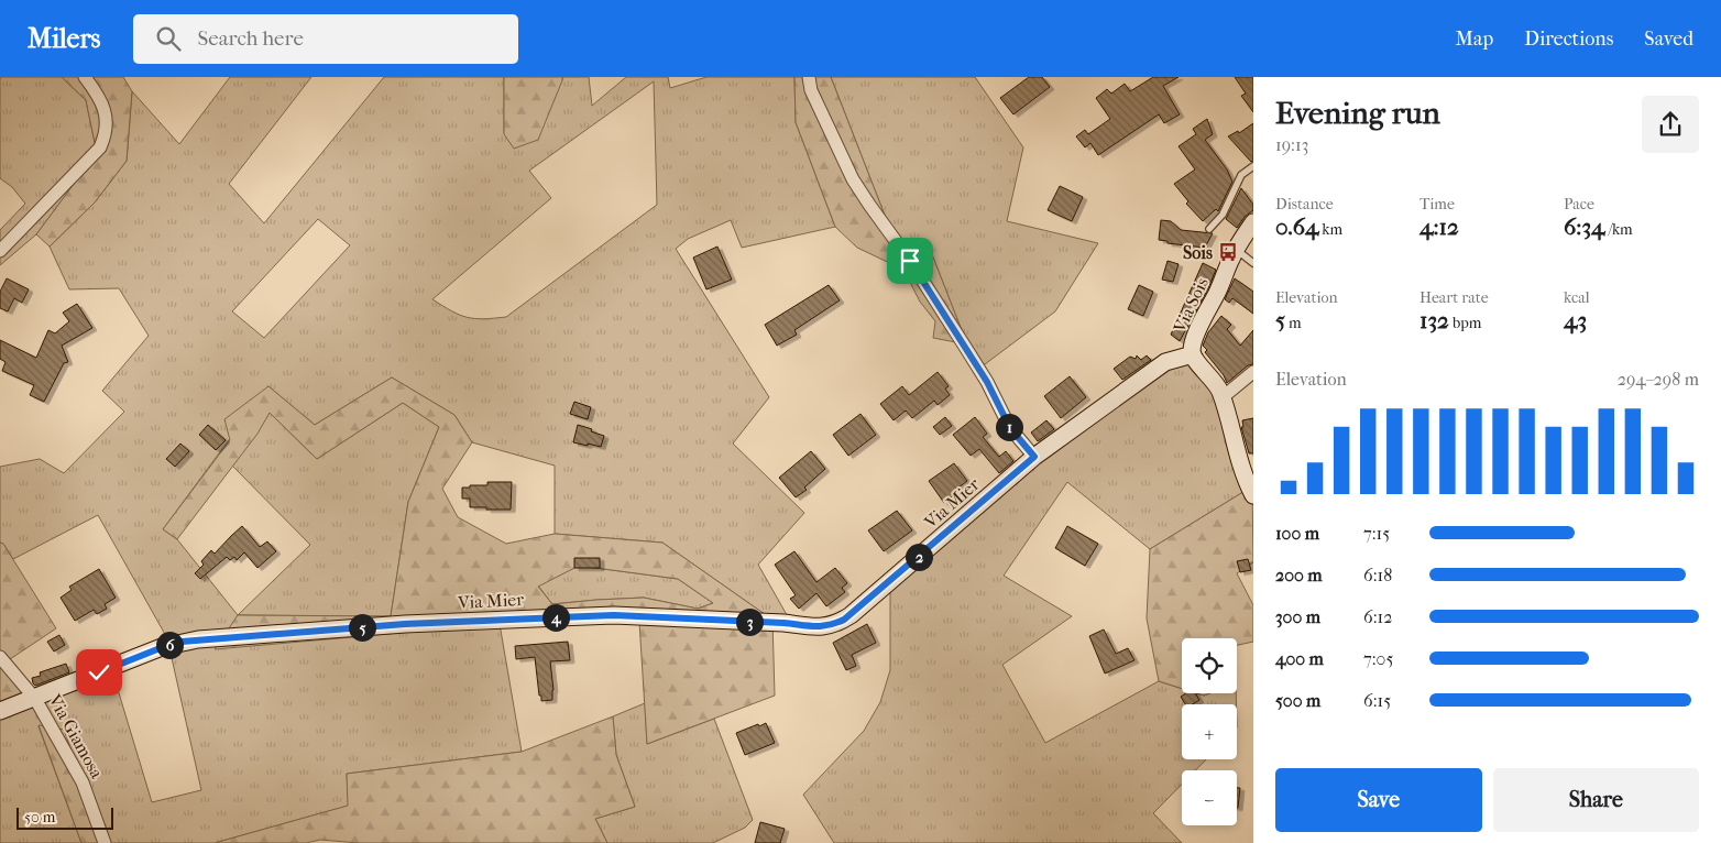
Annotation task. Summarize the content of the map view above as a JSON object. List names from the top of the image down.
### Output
{
  "streets": {
    "street": ["Via Sois", "Via Mier", "Via Giamosa"]
  },
  "crossings": [
    ["Via Sois", "Via Mier"],
    ["Via Mier", "Via Giamosa"]
  ],
  "places": {
    "bus stop": ["Sois"]
  },
  "scale_bar": "50 m",
  "page": {
    "header": "Milers",
    "search": "Search here",
    "nav": ["Map", "Directions", "Saved"],
    "heading": ["Evening run", "19:13"],
    "stats": [
      ["Distance", "0.64 km"],
      ["Time", "4:12"],
      ["Pace", "6:34 /km"],
      ["Elevation", "5 m"],
      ["Heart rate", "132 bpm"],
      ["kcal", "43"]
    ],
    "chart": ["Elevation", "294–298 m"],
    "pins": [
      "1",
      "2",
      "4",
      "3",
      "5",
      "6"
    ],
    "list": [
      {
        "name": "100 m",
        "note": "7:15"
      },
      {
        "name": "200 m",
        "note": "6:18"
      },
      {
        "name": "300 m",
        "note": "6:12"
      },
      {
        "name": "400 m",
        "note": "7:05"
      },
      {
        "name": "500 m",
        "note": "6:15"
      }
    ],
    "map_buttons": ["+", "−"],
    "buttons": ["Save", "Share"],
    "scale": "50 m"
  }
}
